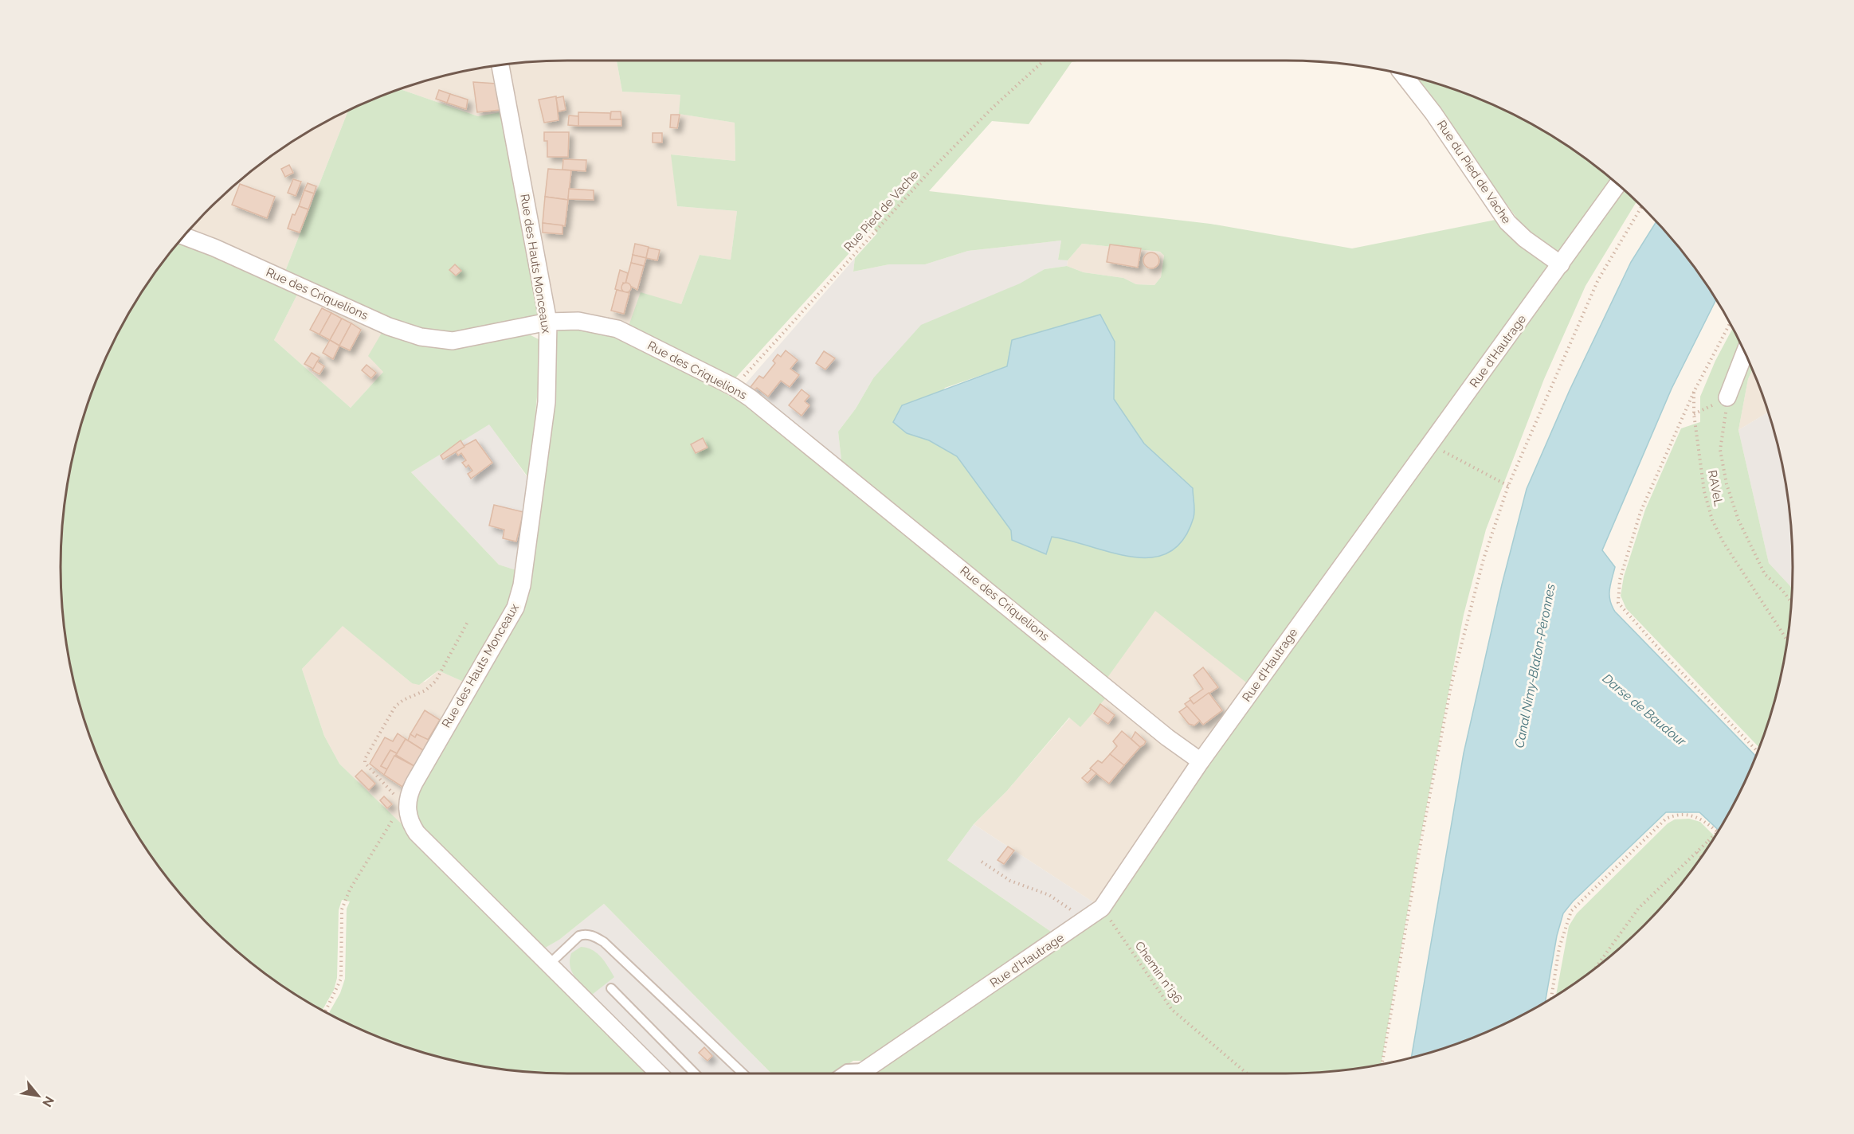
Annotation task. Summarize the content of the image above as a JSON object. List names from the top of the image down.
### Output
{
  "streets": {
    "street": [
      "Rue du Pied de Vache",
      "Rue des Hauts Monceaux",
      "Rue des Criquelions",
      "Rue d'Hautrage"
    ],
    "path": ["Rue Pied de Vache", "RAVeL", "Chemin n°i36"]
  },
  "crossings": [
    ["Rue du Pied de Vache", "Rue d'Hautrage"],
    ["Rue Pied de Vache", "Rue des Criquelions"],
    ["Rue des Hauts Monceaux", "Rue des Criquelions"],
    ["Rue des Criquelions", "Rue d'Hautrage"],
    ["Rue d'Hautrage", "Chemin n°i36"]
  ],
  "water": ["Canal Nimy-Blaton-Péronnes", "Darse de Baudour"],
  "north": "bottom right"
}
